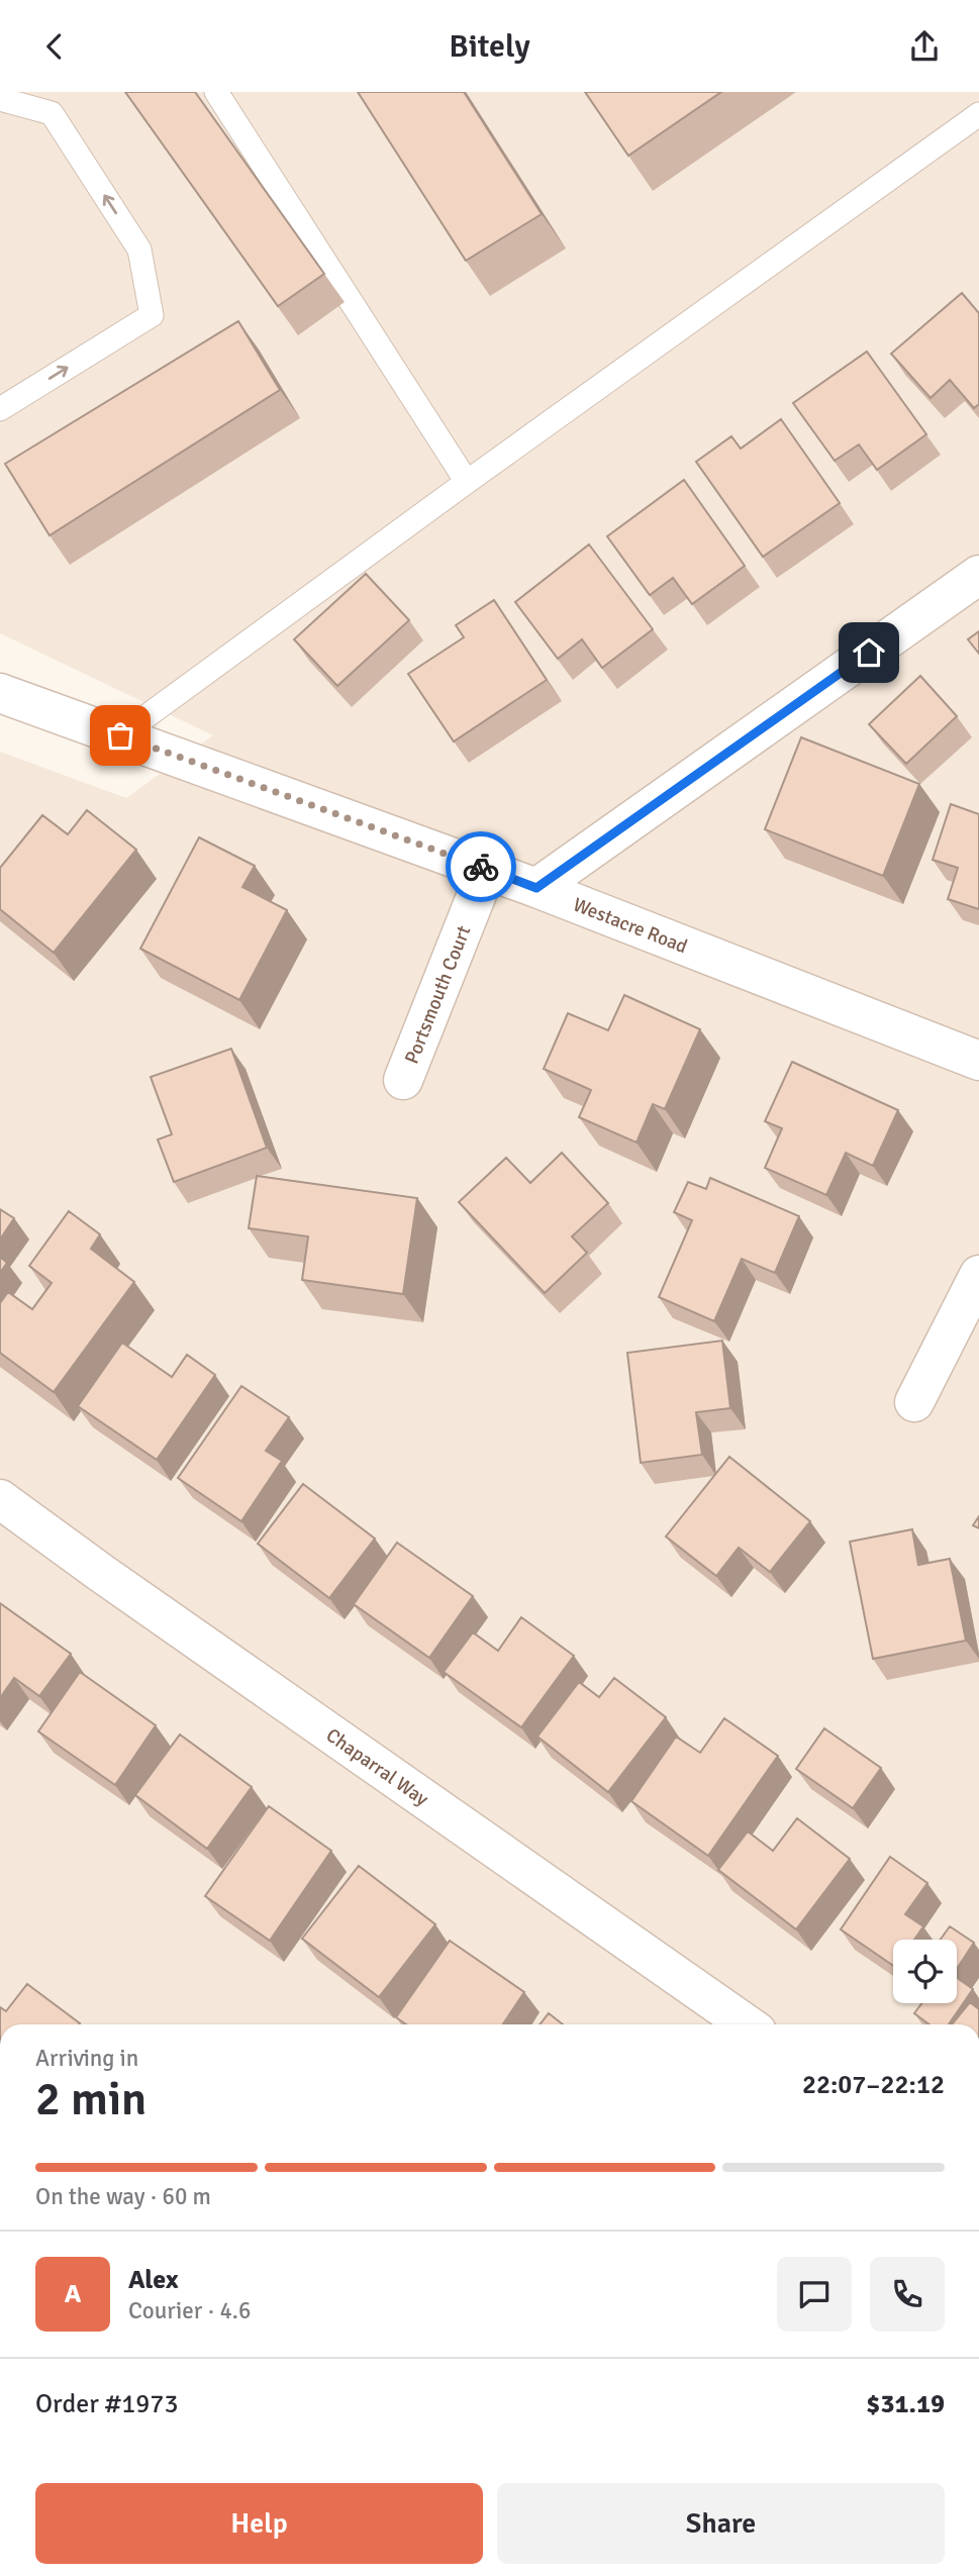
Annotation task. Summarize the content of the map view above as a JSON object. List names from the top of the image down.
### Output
{
  "streets": {
    "street": ["Westacre Road", "Portsmouth Court", "Chaparral Way"]
  },
  "crossings": [
    ["Westacre Road", "Portsmouth Court"]
  ],
  "page": {
    "header": "Bitely",
    "heading": ["2 min", "Arriving in", "22:07–22:12"],
    "panel": [
      "Alex",
      "Courier · 4.6",
      "Order #1973",
      "$31.19"
    ],
    "bar": "On the way · 60 m",
    "round": "A",
    "buttons": ["Help", "Share"]
  }
}
